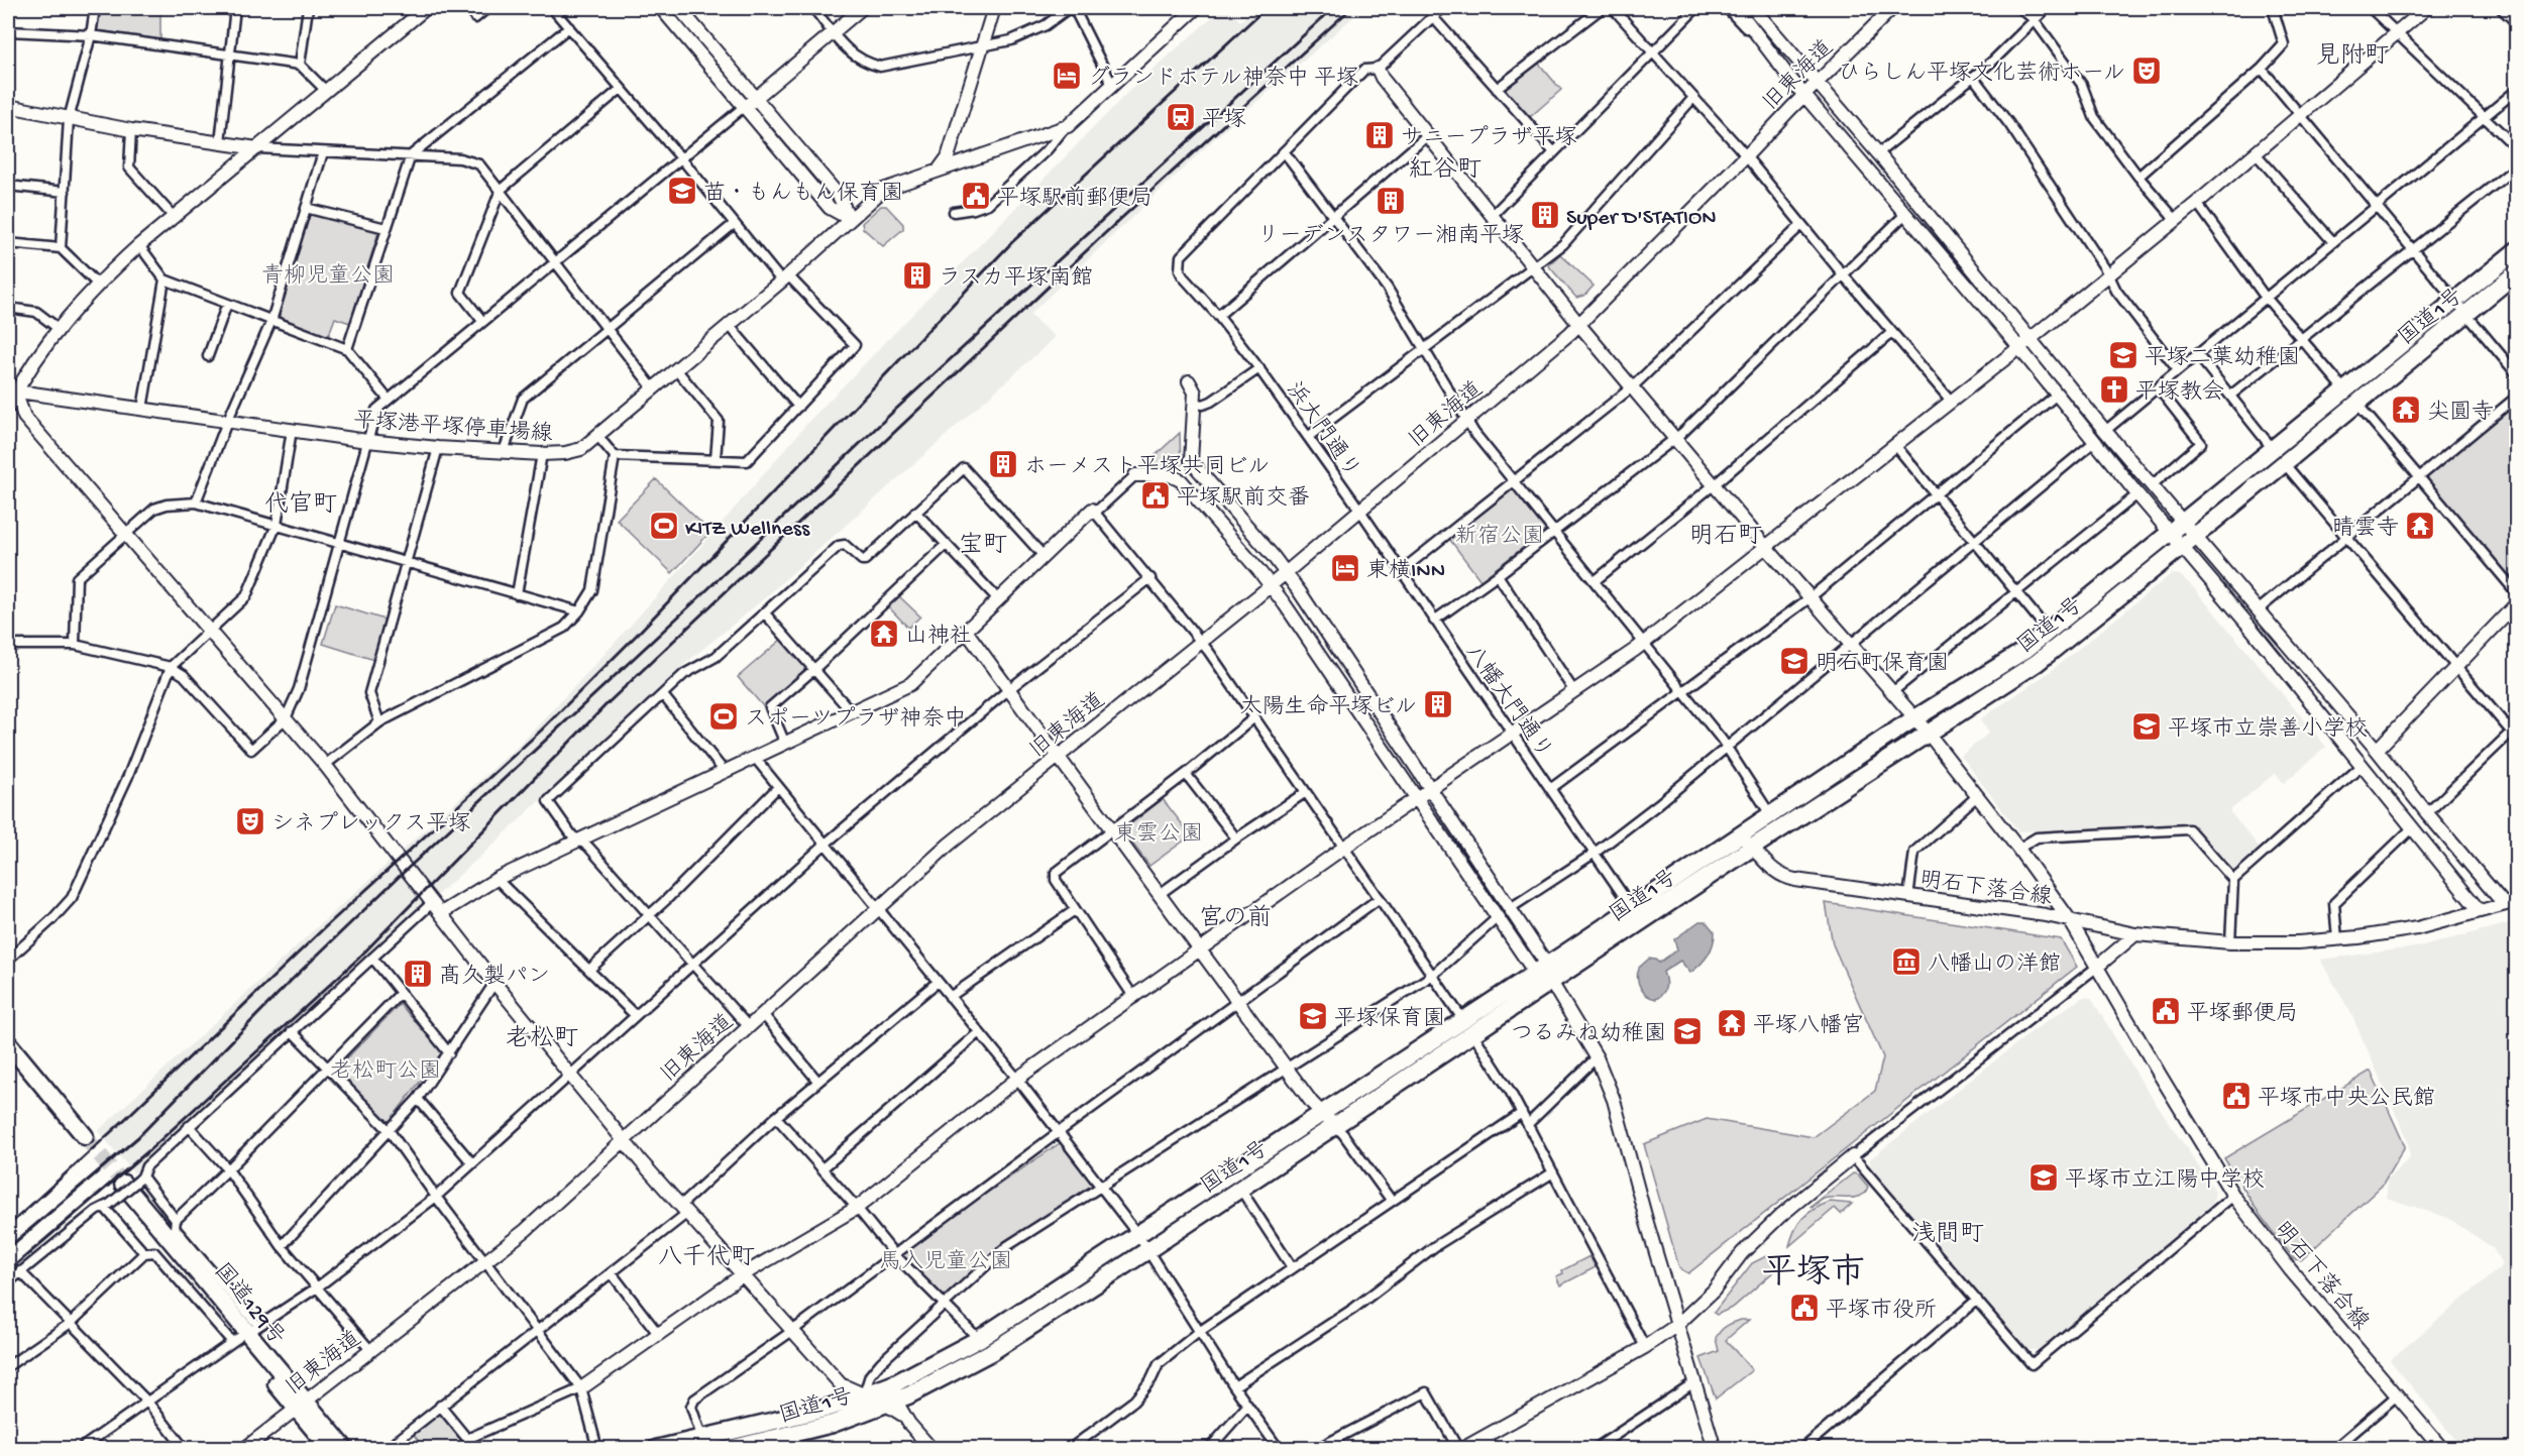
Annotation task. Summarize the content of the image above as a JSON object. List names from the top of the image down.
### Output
{
  "streets": {
    "highway": ["国道1号", "国道129号"],
    "street": [
      "旧東海道",
      "平塚港平塚停車場線",
      "浜大門通り",
      "八幡大門通り",
      "明石下落合線"
    ]
  },
  "crossings": [
    ["旧東海道", "浜大門通り"],
    ["旧東海道", "八幡大門通り"],
    ["旧東海道", "国道129号"],
    ["国道1号", "八幡大門通り"],
    ["国道1号", "明石下落合線"],
    ["浜大門通り", "八幡大門通り"]
  ],
  "districts": [
    "見附町",
    "紅谷町",
    "代官町",
    "明石町",
    "宝町",
    "宮の前",
    "老松町",
    "浅間町",
    "八千代町",
    "平塚市"
  ],
  "parks": [
    "青柳児童公園",
    "新宿公園",
    "東雲公園",
    "老松町公園",
    "馬入児童公園"
  ],
  "places": {
    "theatre": ["ひらしん平塚文化芸術ホール", "シネプレックス平塚"],
    "hotel": ["グランドホテル神奈中 平塚", "東横INN"],
    "station": ["平塚"],
    "building": [
      "サニープラザ平塚",
      "リーデンスタワー湘南平塚",
      "Super D'STATION",
      "ラスカ平塚南館",
      "ホーメスト平塚共同ビル",
      "太陽生命平塚ビル",
      "髙久製パン"
    ],
    "school or university": [
      "苗・もんもん保育園",
      "平塚二葉幼稚園",
      "明石町保育園",
      "平塚市立崇善小学校",
      "平塚保育園",
      "つるみね幼稚園",
      "平塚市立江陽中学校"
    ],
    "public building": [
      "平塚駅前郵便局",
      "平塚駅前交番",
      "平塚郵便局",
      "平塚市中央公民館",
      "平塚市役所"
    ],
    "church": ["平塚教会"],
    "temple": [
      "尖圓寺",
      "晴雲寺",
      "山神社",
      "平塚八幡宮"
    ],
    "sports": ["KITZ Wellness", "スポーツプラザ神奈中"],
    "museum": ["八幡山の洋館"]
  }
}
